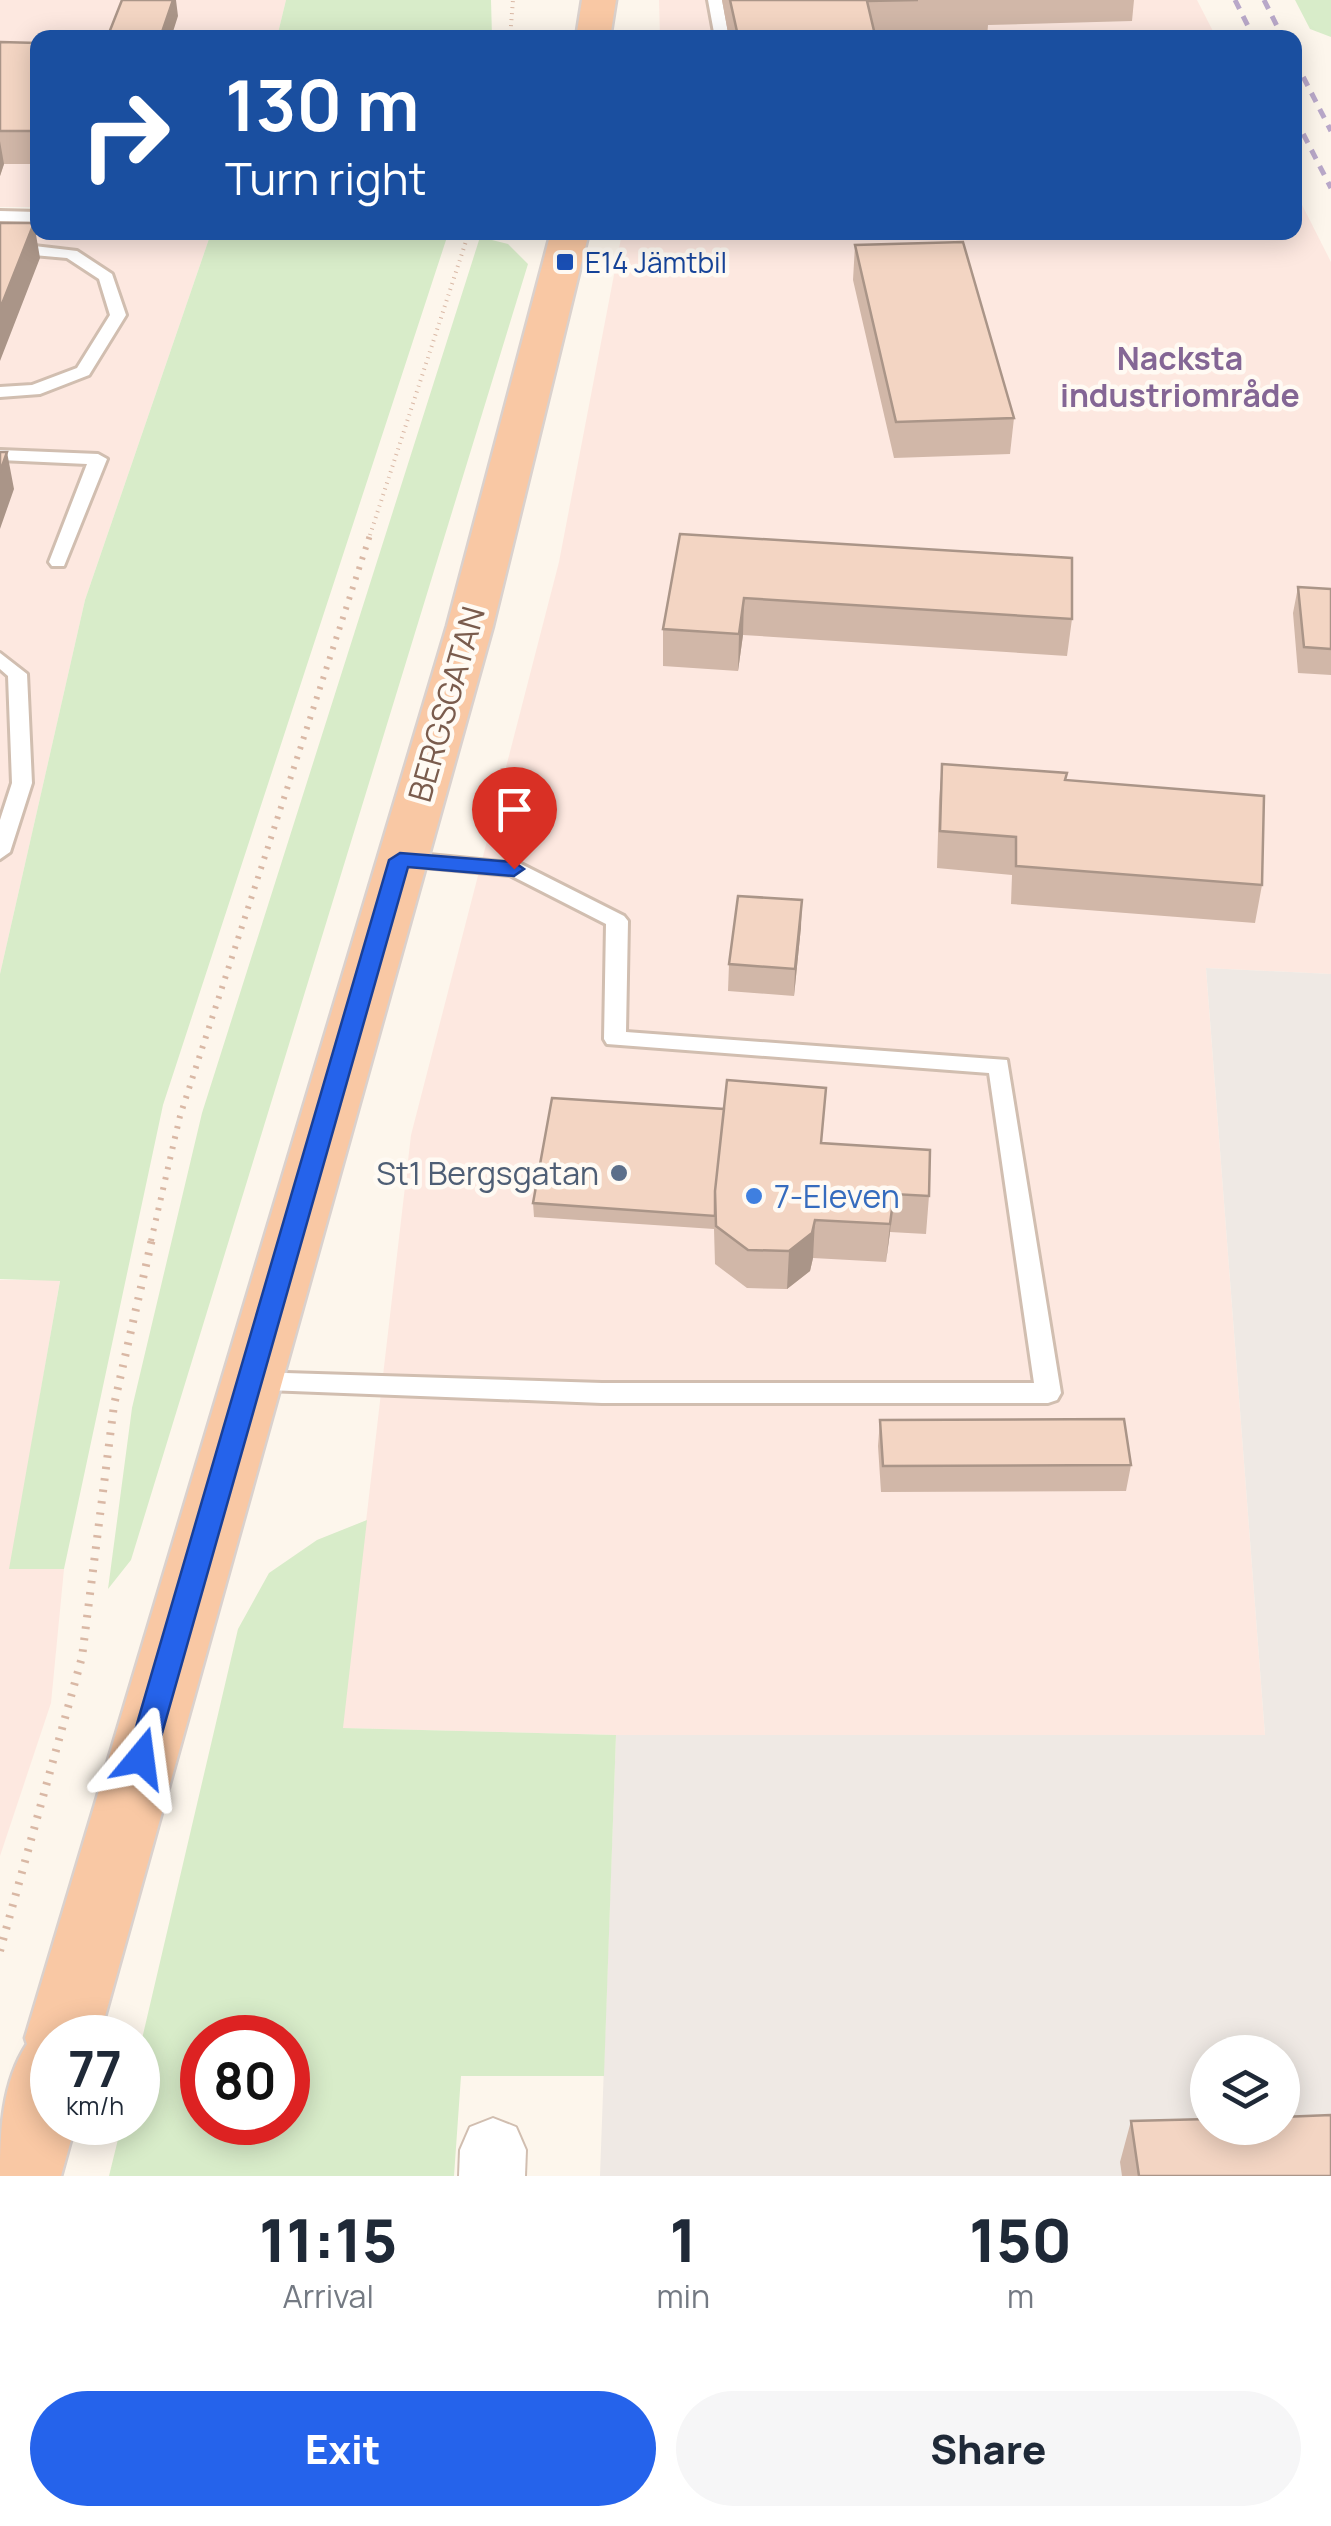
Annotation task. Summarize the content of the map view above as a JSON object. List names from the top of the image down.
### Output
{
  "streets": {
    "highway": ["BERGSGATAN"]
  },
  "districts": ["Nacksta industriområde"],
  "places": {
    "transit": ["E14 Jämtbil"],
    "other": ["St1 Bergsgatan", "7-Eleven"]
  },
  "page": {
    "turn": ["130 m", "Turn right"],
    "speed": "77 km/h",
    "limit": "80",
    "eta": [
      "11:15",
      "Arrival",
      "1",
      "min",
      "150",
      "m"
    ],
    "buttons": ["Exit", "Share"]
  }
}
